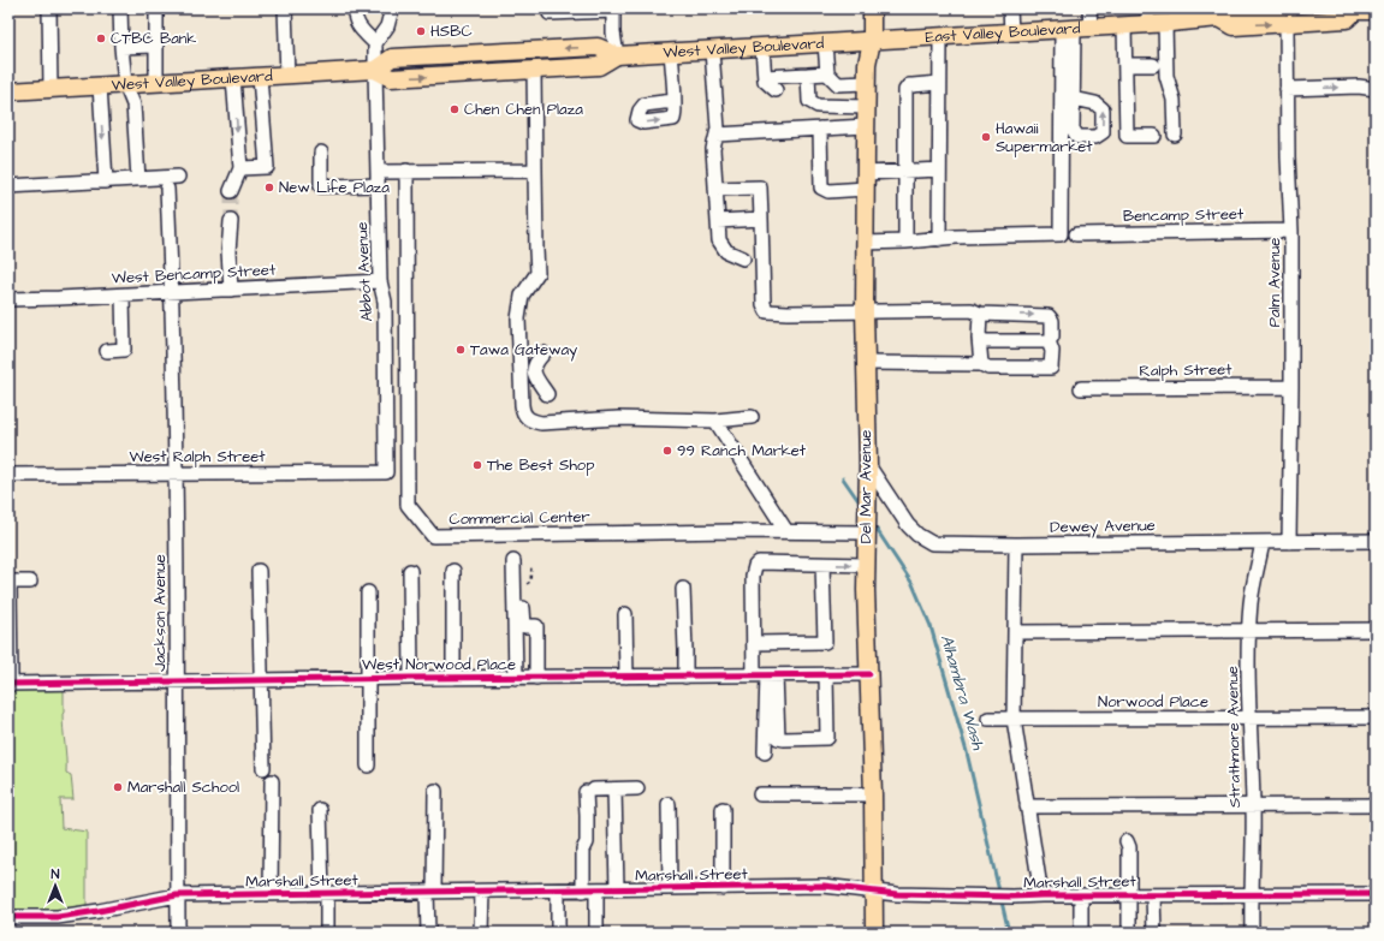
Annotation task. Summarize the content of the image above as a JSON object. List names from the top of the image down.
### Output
{
  "streets": {
    "main road": ["East Valley Boulevard", "West Valley Boulevard", "Del Mar Avenue"],
    "street": [
      "Bencamp Street",
      "Abbot Avenue",
      "West Bencamp Street",
      "Palm Avenue",
      "Ralph Street",
      "West Ralph Street",
      "Commercial Center",
      "Dewey Avenue",
      "Jackson Avenue",
      "West Norwood Place",
      "Norwood Place",
      "Strathmore Avenue",
      "Marshall Street"
    ]
  },
  "crossings": [
    ["East Valley Boulevard", "West Valley Boulevard"],
    ["East Valley Boulevard", "Palm Avenue"],
    ["East Valley Boulevard", "Del Mar Avenue"],
    ["West Valley Boulevard", "Abbot Avenue"],
    ["West Valley Boulevard", "Del Mar Avenue"],
    ["Bencamp Street", "Palm Avenue"],
    ["Abbot Avenue", "West Bencamp Street"],
    ["Abbot Avenue", "West Ralph Street"],
    ["West Bencamp Street", "Jackson Avenue"],
    ["Palm Avenue", "Ralph Street"],
    ["Palm Avenue", "Dewey Avenue"],
    ["West Ralph Street", "Jackson Avenue"],
    ["Del Mar Avenue", "Commercial Center"],
    ["Del Mar Avenue", "Dewey Avenue"],
    ["Del Mar Avenue", "West Norwood Place"],
    ["Del Mar Avenue", "Marshall Street"],
    ["Dewey Avenue", "Strathmore Avenue"],
    ["Jackson Avenue", "West Norwood Place"],
    ["Jackson Avenue", "Marshall Street"],
    ["Norwood Place", "Strathmore Avenue"],
    ["Strathmore Avenue", "Marshall Street"]
  ],
  "water": ["Alhambra Wash"],
  "places": [
    "HSBC",
    "CTBC Bank",
    "Chen Chen Plaza",
    "Hawaii Supermarket",
    "New Life Plaza",
    "Tawa Gateway",
    "99 Ranch Market",
    "The Best Shop",
    "Marshall School"
  ],
  "north": "top"
}
